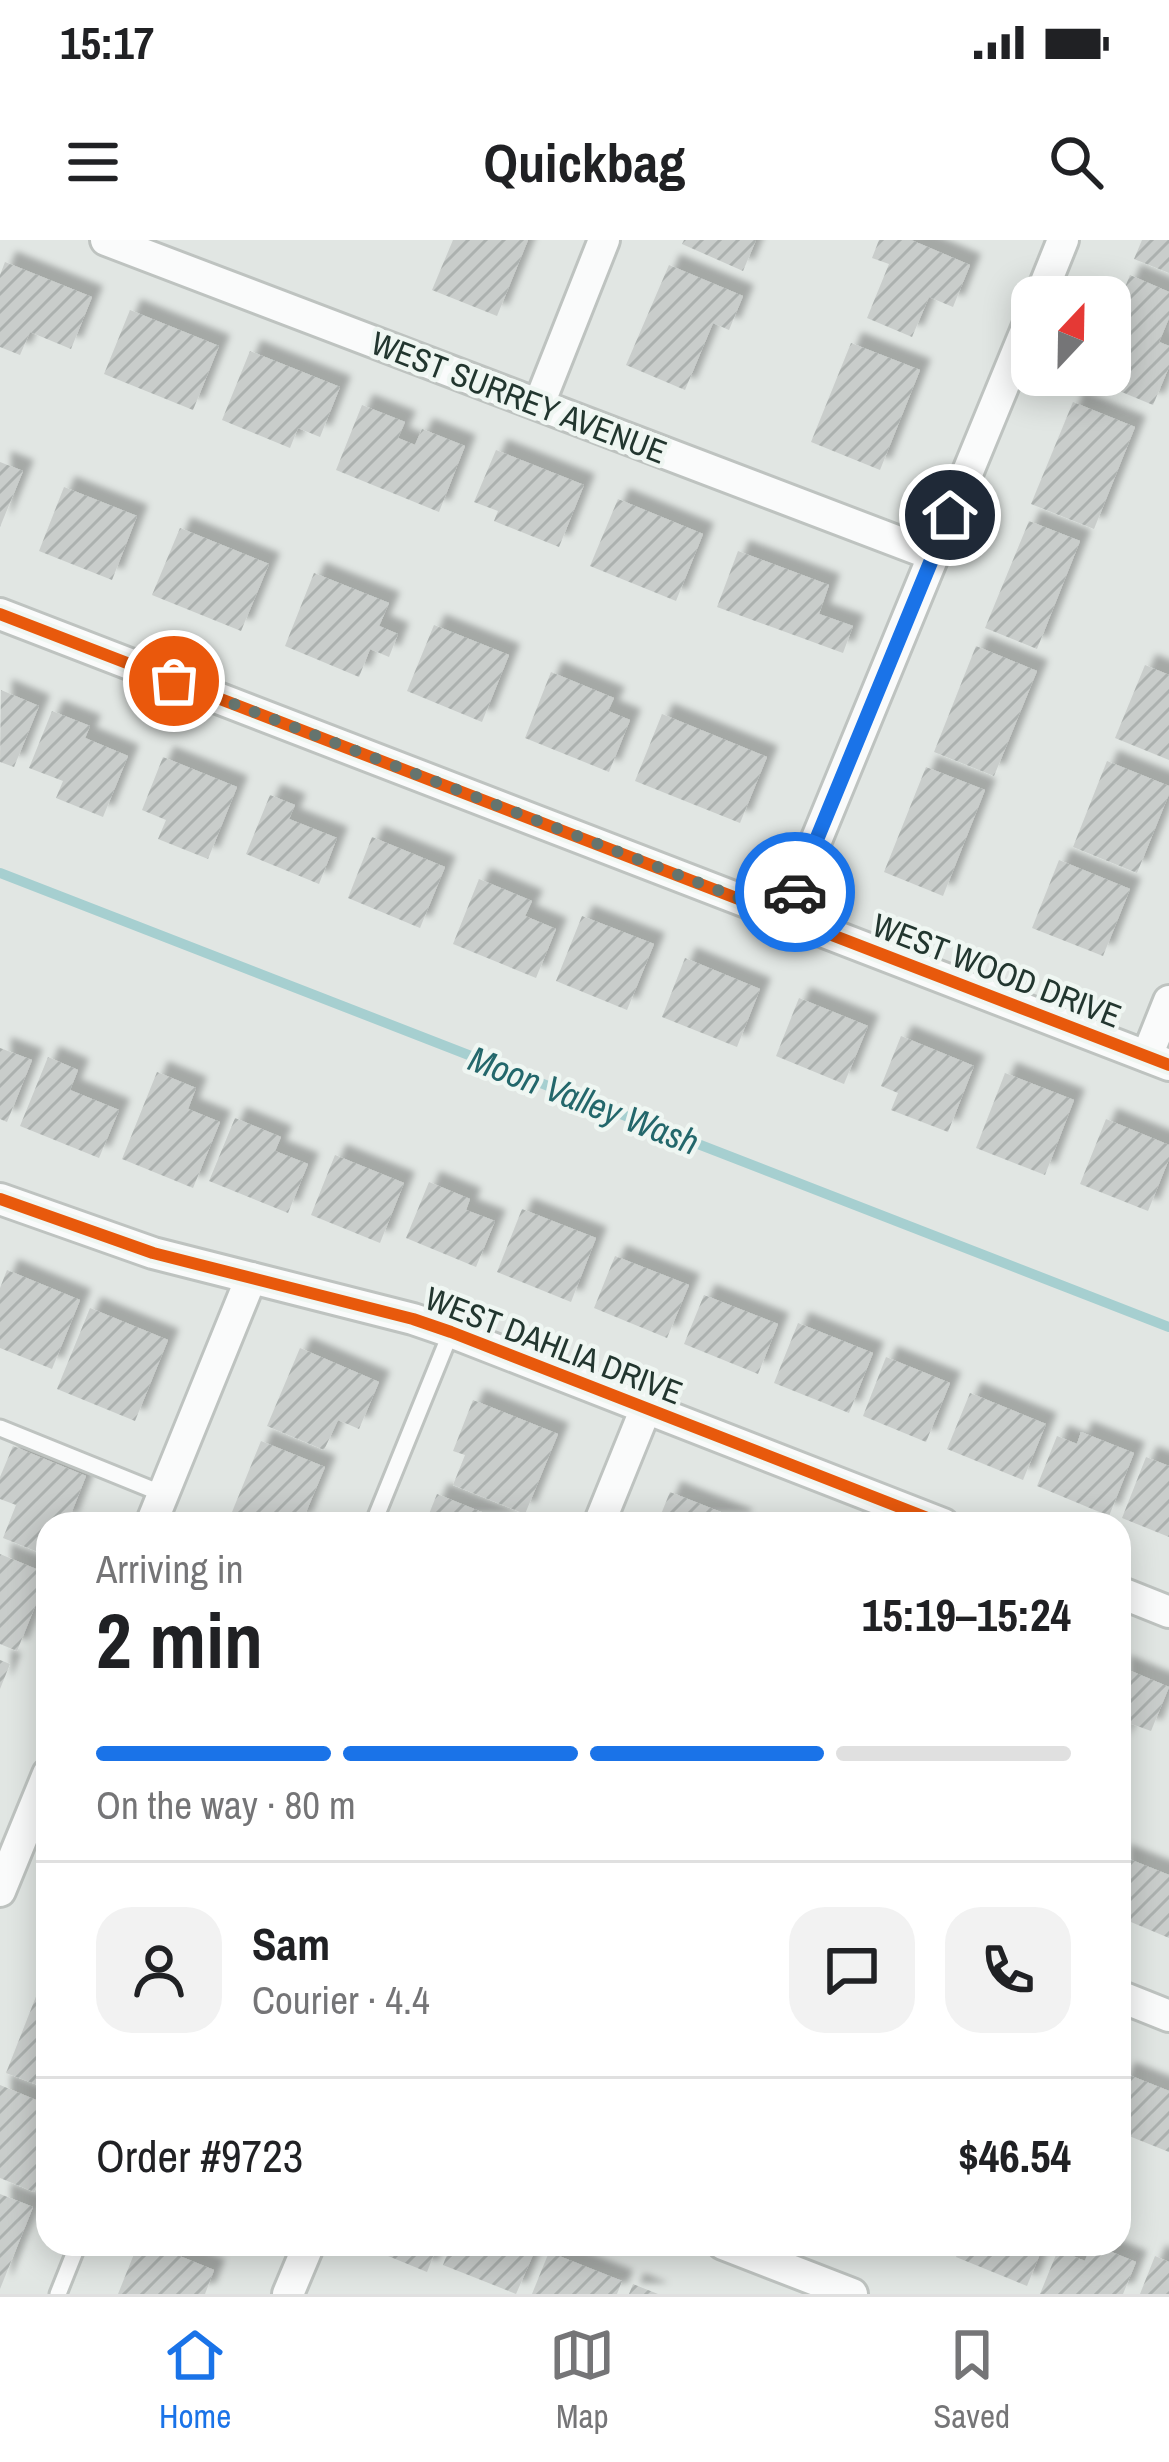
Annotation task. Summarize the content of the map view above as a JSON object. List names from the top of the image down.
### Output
{
  "streets": {
    "street": ["WEST SURREY AVENUE", "WEST WOOD DRIVE", "WEST DAHLIA DRIVE"]
  },
  "water": ["Moon Valley Wash"],
  "north": "top",
  "page": {
    "status": "15:17",
    "header": "Quickbag",
    "heading": ["2 min", "Arriving in", "15:19–15:24"],
    "panel": [
      "Sam",
      "Courier · 4.4",
      "Order #9723",
      "$46.54"
    ],
    "bar": "On the way · 80 m",
    "tabs": ["Home", "Map", "Saved"]
  }
}
